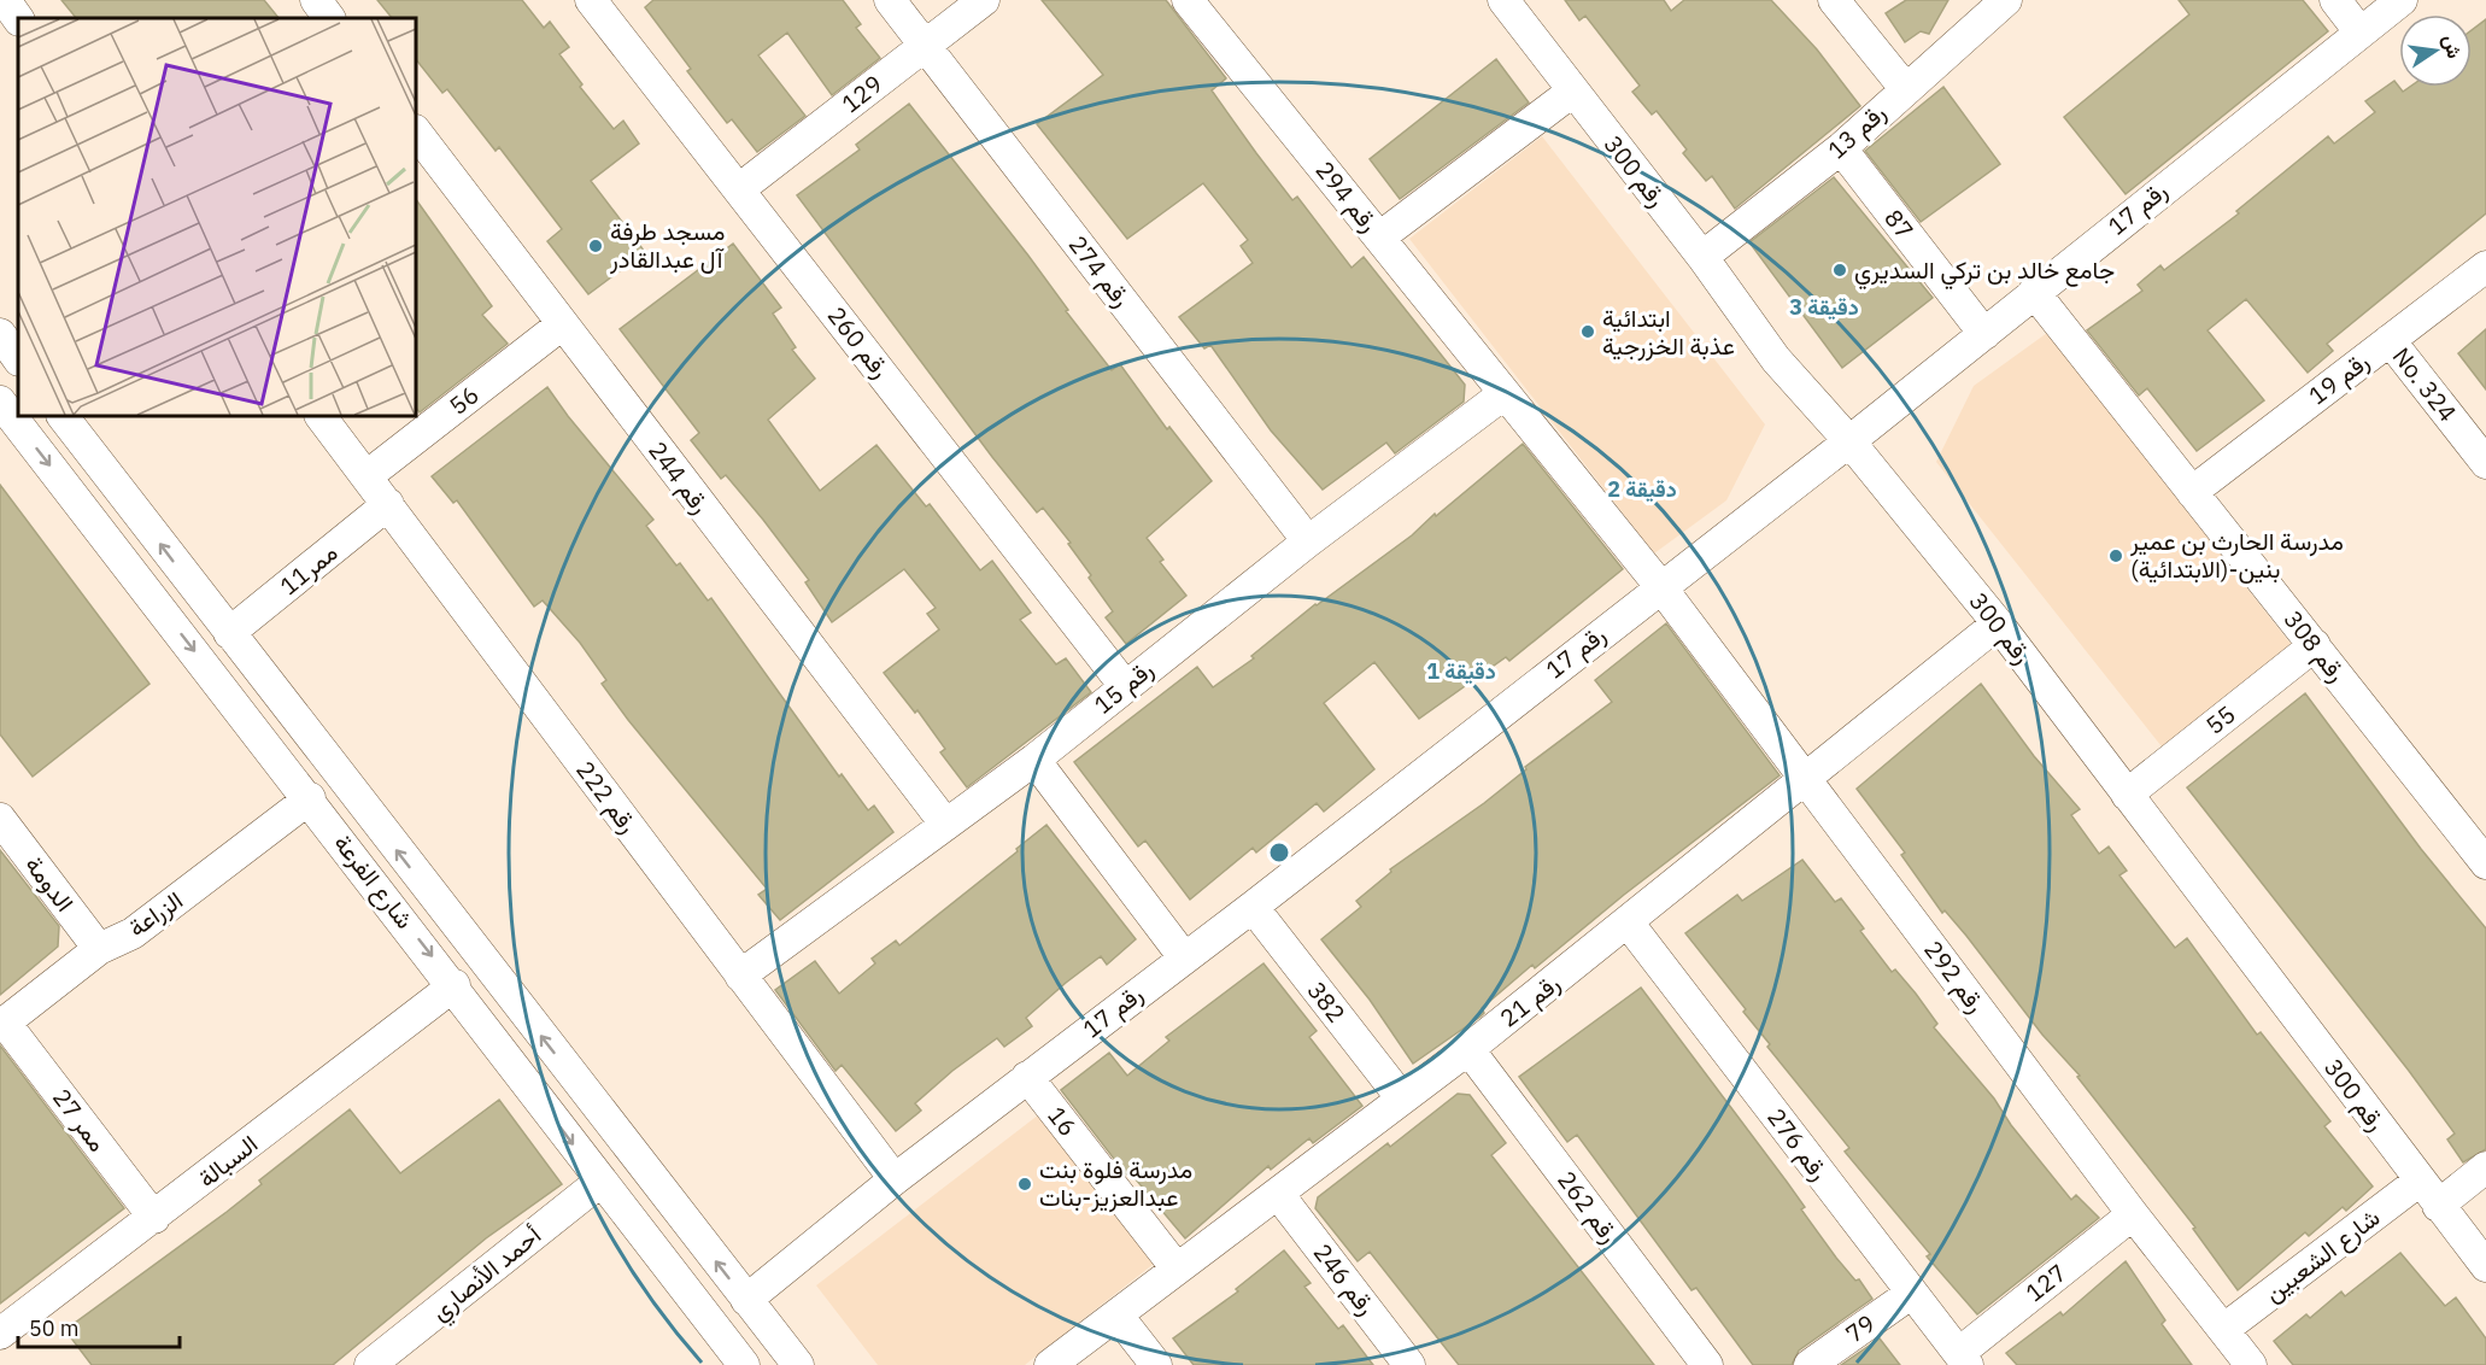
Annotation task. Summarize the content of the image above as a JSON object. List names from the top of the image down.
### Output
{
  "streets": {
    "street": [
      "129",
      "رقم 13",
      "رقم 300",
      "رقم 294",
      "رقم 17",
      "87",
      "رقم 274",
      "رقم 260",
      "رقم 19",
      "No. 324",
      "56",
      "رقم 244",
      "ممر11",
      "رقم 308",
      "رقم 15",
      "55",
      "رقم 222",
      "شارع الفرعة",
      "الدومة",
      "الزراعة",
      "رقم 292",
      "رقم 21",
      "382",
      "ممر 27",
      "16",
      "رقم 276",
      "السبالة",
      "رقم 262",
      "شارع الشعبين",
      "أحمد الأنصاري",
      "رقم 246",
      "127",
      "79"
    ]
  },
  "crossings": [
    ["129", "رقم 274"],
    ["129", "رقم 260"],
    ["رقم 13", "رقم 300"],
    ["رقم 13", "87"],
    ["رقم 300", "رقم 17"],
    ["رقم 300", "55"],
    ["رقم 300", "رقم 21"],
    ["رقم 300", "شارع الشعبين"],
    ["رقم 294", "رقم 17"],
    ["رقم 294", "رقم 15"],
    ["رقم 294", "رقم 292"],
    ["رقم 17", "87"],
    ["رقم 17", "رقم 308"],
    ["رقم 17", "رقم 222"],
    ["رقم 17", "شارع الفرعة"],
    ["رقم 17", "رقم 292"],
    ["رقم 17", "382"],
    ["رقم 17", "16"],
    ["رقم 274", "رقم 15"],
    ["رقم 260", "رقم 15"],
    ["رقم 19", "No. 324"],
    ["رقم 19", "رقم 308"],
    ["56", "رقم 244"],
    ["56", "رقم 222"],
    ["رقم 244", "رقم 15"],
    ["ممر11", "رقم 222"],
    ["ممر11", "شارع الفرعة"],
    ["رقم 308", "55"],
    ["رقم 15", "رقم 222"],
    ["شارع الفرعة", "الزراعة"],
    ["شارع الفرعة", "السبالة"],
    ["شارع الفرعة", "أحمد الأنصاري"],
    ["الدومة", "الزراعة"],
    ["الزراعة", "ممر 27"],
    ["رقم 292", "رقم 21"],
    ["رقم 292", "شارع الشعبين"],
    ["رقم 292", "127"],
    ["رقم 21", "382"],
    ["رقم 21", "16"],
    ["رقم 21", "رقم 276"],
    ["رقم 21", "رقم 262"],
    ["رقم 21", "رقم 246"],
    ["ممر 27", "السبالة"],
    ["رقم 276", "127"],
    ["رقم 276", "79"]
  ],
  "places": [
    "مسجد طرفة آل عبدالقادر",
    "جامع خالد بن تركي السديري",
    "ابتدائية عذبة الخزرجية",
    "مدرسة الحارث بن عمير (الابتدائية)-بنين",
    "مدرسة فلوة بنت عبدالعزيز-بنات"
  ],
  "scale_bar": "50 m",
  "north": "right",
  "rings": ["3 دقيقة", "2 دقيقة", "1 دقيقة"]
}
